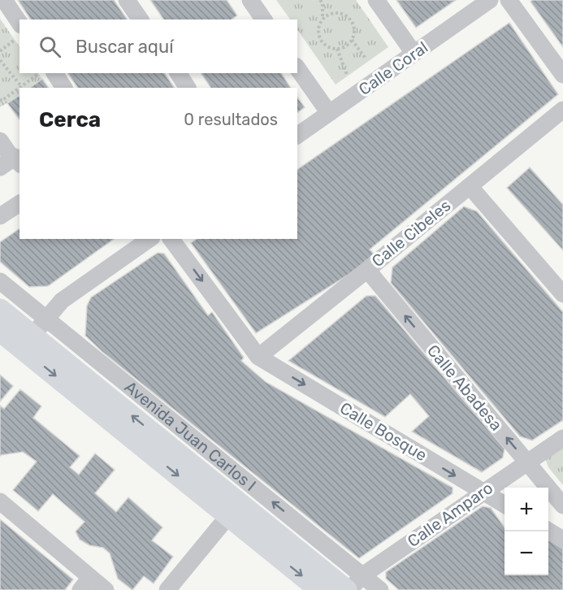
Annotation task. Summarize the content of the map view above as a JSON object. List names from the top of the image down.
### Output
{
  "streets": {
    "main road": ["Avenida Juan Carlos I"],
    "street": [
      "Calle Coral",
      "Calle Cibeles",
      "Calle Abadesa",
      "Calle Bosque",
      "Calle Amparo"
    ]
  },
  "crossings": [
    ["Calle Cibeles", "Calle Abadesa"],
    ["Calle Cibeles", "Calle Bosque"],
    ["Calle Abadesa", "Calle Amparo"],
    ["Calle Bosque", "Calle Amparo"],
    ["Avenida Juan Carlos I", "Calle Amparo"]
  ],
  "one_way": ["Calle Bosque"],
  "page": {
    "search": "Buscar aquí",
    "heading": ["Cerca", "0 resultados"],
    "map_buttons": ["+", "−"]
  }
}
